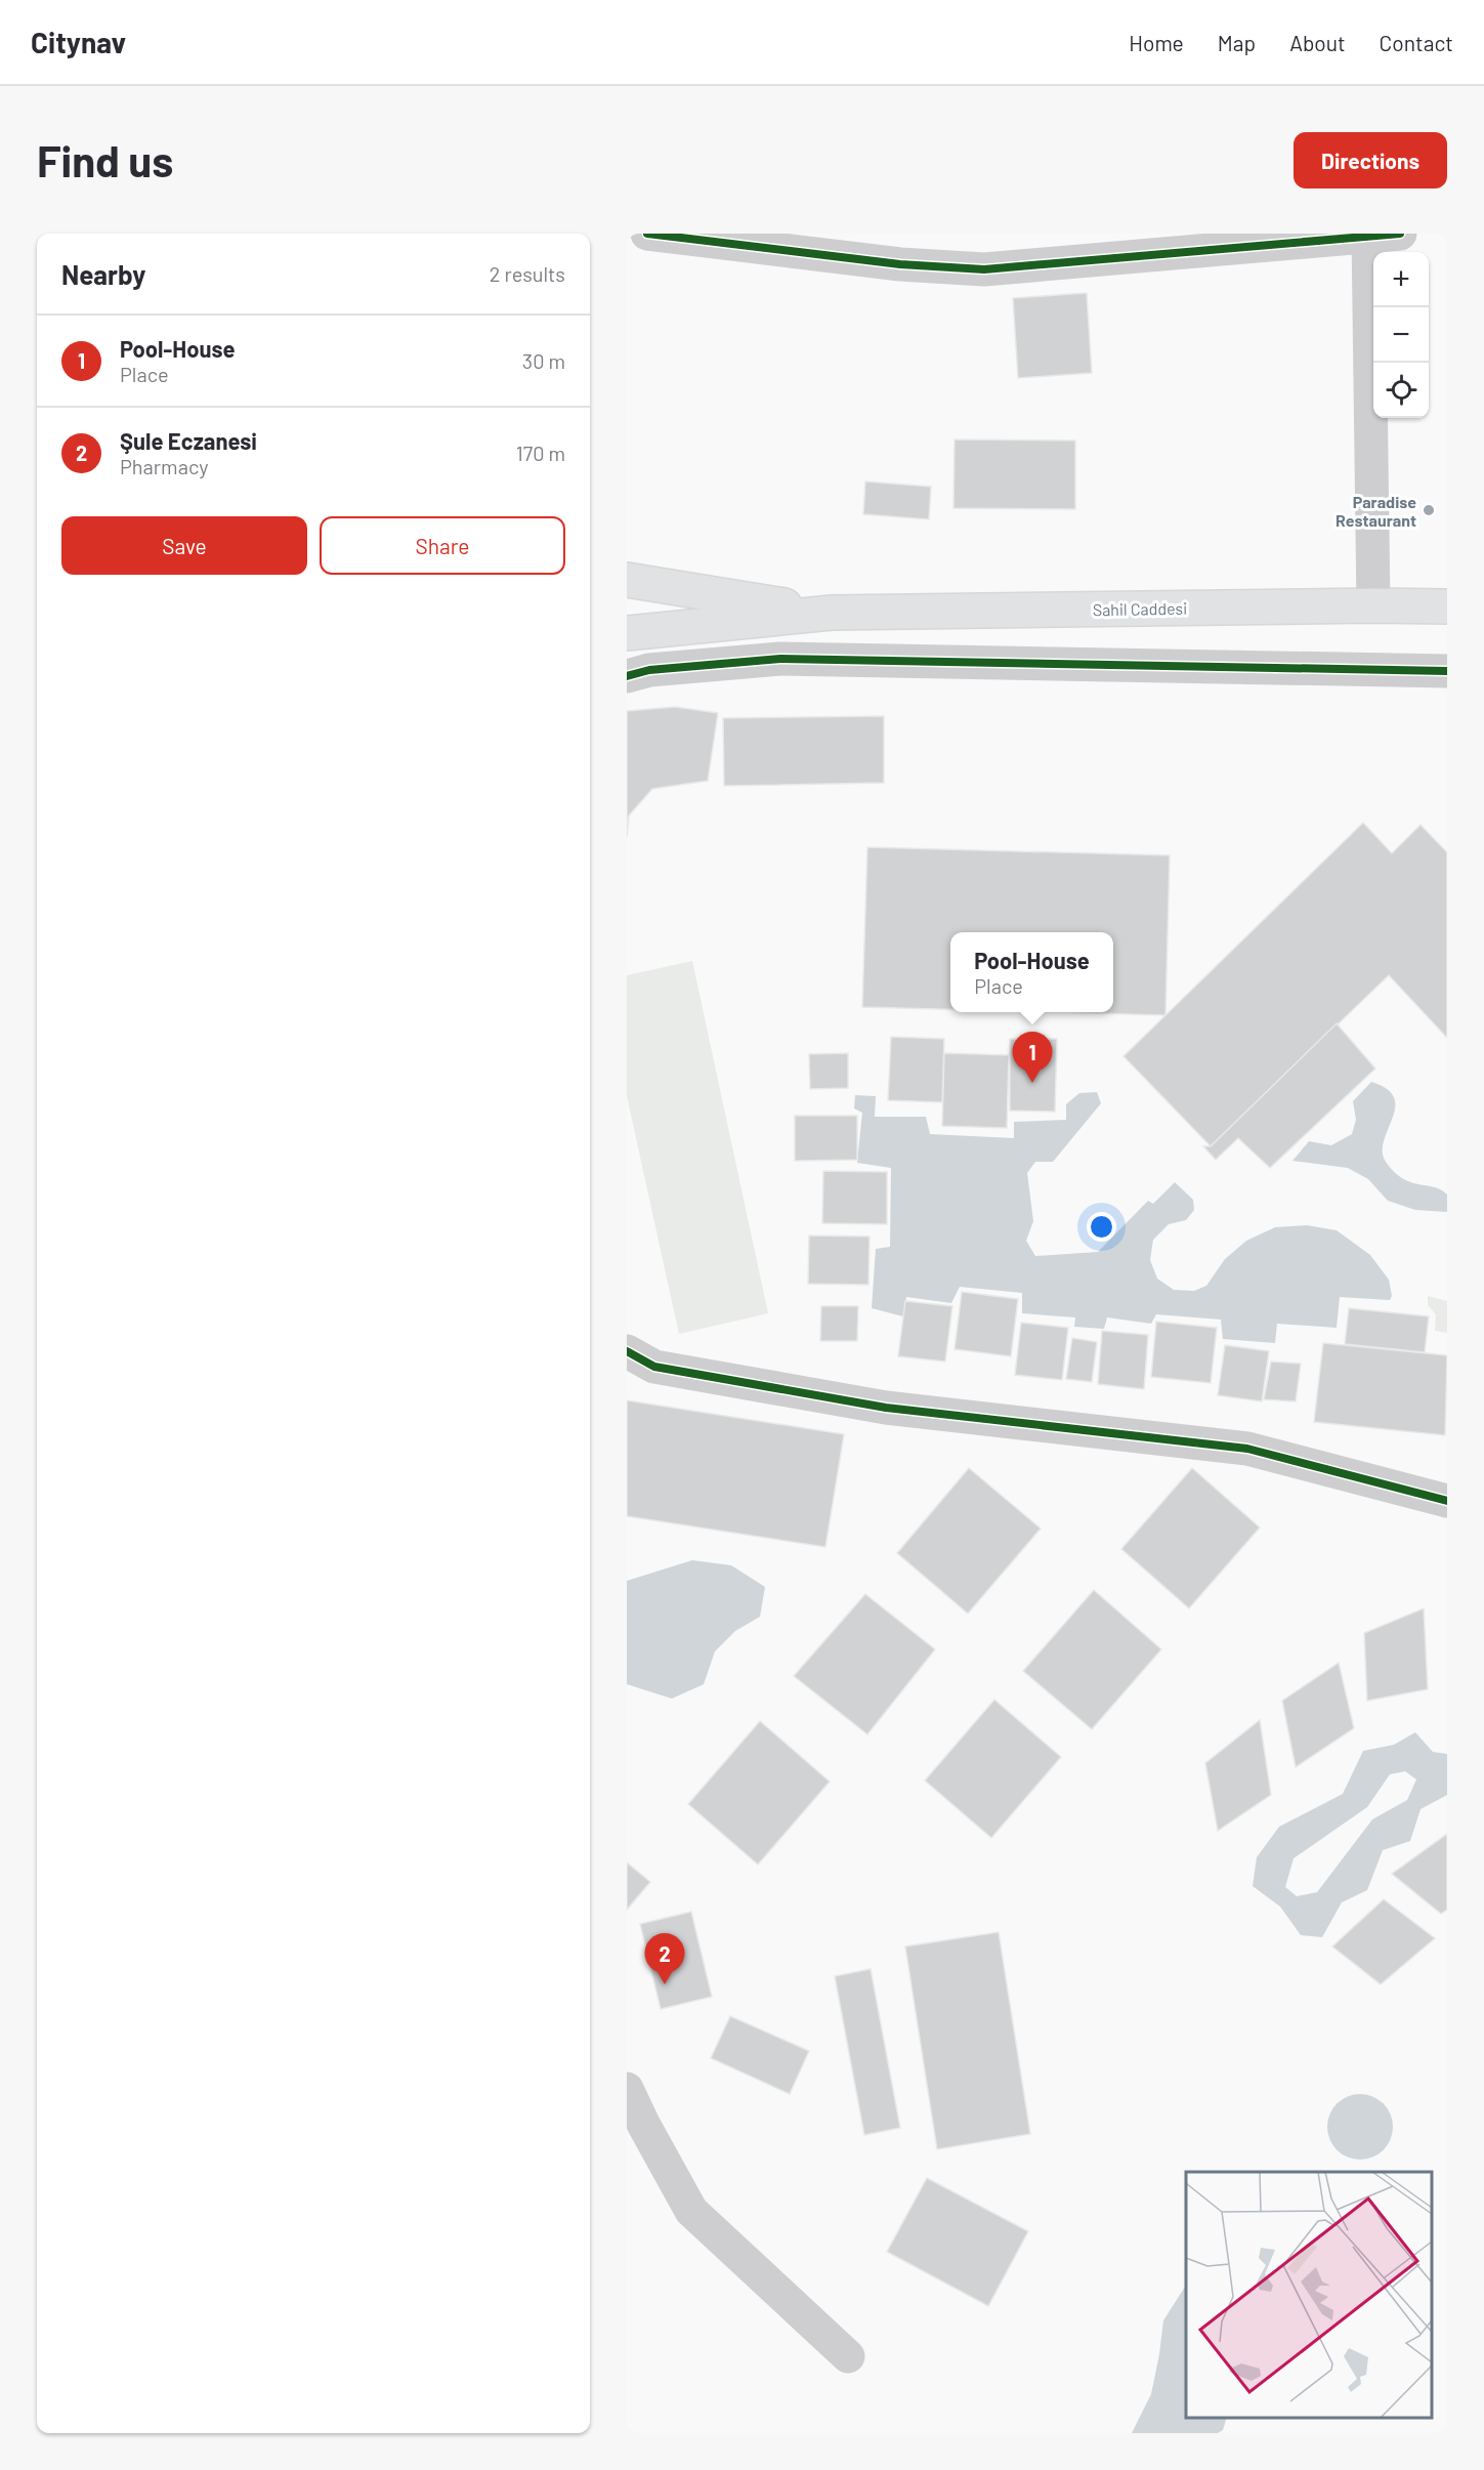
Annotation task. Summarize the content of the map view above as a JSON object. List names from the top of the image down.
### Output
{
  "streets": {
    "main road": ["Sahil Caddesi"]
  },
  "places": ["Paradise Restaurant"],
  "page": {
    "header": "Citynav",
    "nav": [
      "Home",
      "Map",
      "About",
      "Contact"
    ],
    "buttons": [
      "Directions",
      ["Save", "Share"]
    ],
    "title": "Find us",
    "heading": ["Nearby", "2 results"],
    "map_buttons": ["+", "−"],
    "list": [
      {
        "mark": "1",
        "name": "Pool-House",
        "note": "Place",
        "value": "30 m"
      },
      {
        "mark": "2",
        "name": "Şule Eczanesi",
        "note": "Pharmacy",
        "value": "170 m"
      }
    ],
    "popup": ["Pool-House", "Place"],
    "pins": ["1", "2"]
  }
}
